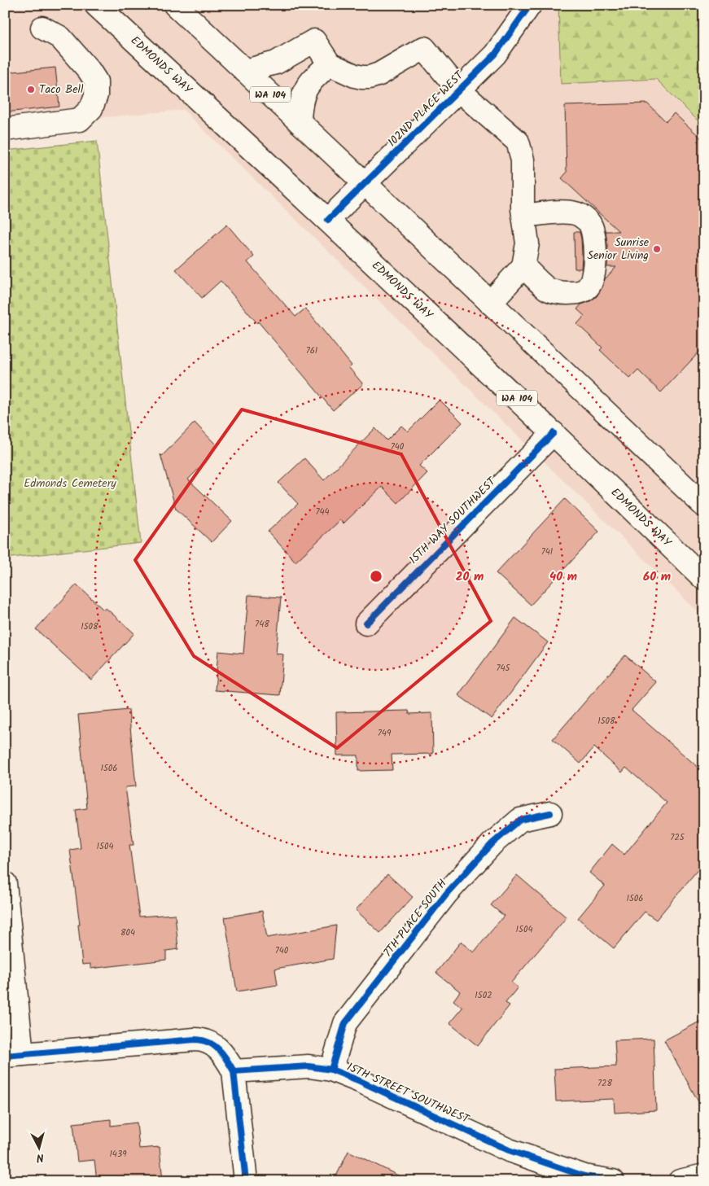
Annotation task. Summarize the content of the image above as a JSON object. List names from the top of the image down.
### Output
{
  "streets": {
    "street": [
      "EDMONDS WAY",
      "WA 104",
      "102ND PLACE WEST",
      "15TH WAY SOUTHWEST",
      "7TH PLACE SOUTH",
      "15TH STREET SOUTHWEST"
    ]
  },
  "crossings": [
    ["EDMONDS WAY", "102ND PLACE WEST"],
    ["EDMONDS WAY", "15TH WAY SOUTHWEST"],
    ["WA 104", "102ND PLACE WEST"],
    ["7TH PLACE SOUTH", "15TH STREET SOUTHWEST"]
  ],
  "parks": ["Edmonds Cemetery"],
  "places": ["Taco Bell", "Sunrise Senior Living"],
  "house_numbers": [
    "761",
    "740",
    "744",
    "741",
    "748",
    "1508",
    "745",
    "1508",
    "749",
    "1506",
    "725",
    "1504",
    "1506",
    "1504",
    "804",
    "740",
    "1502",
    "728",
    "1439"
  ],
  "north": "bottom",
  "rings": ["20 m", "40 m", "60 m"]
}
